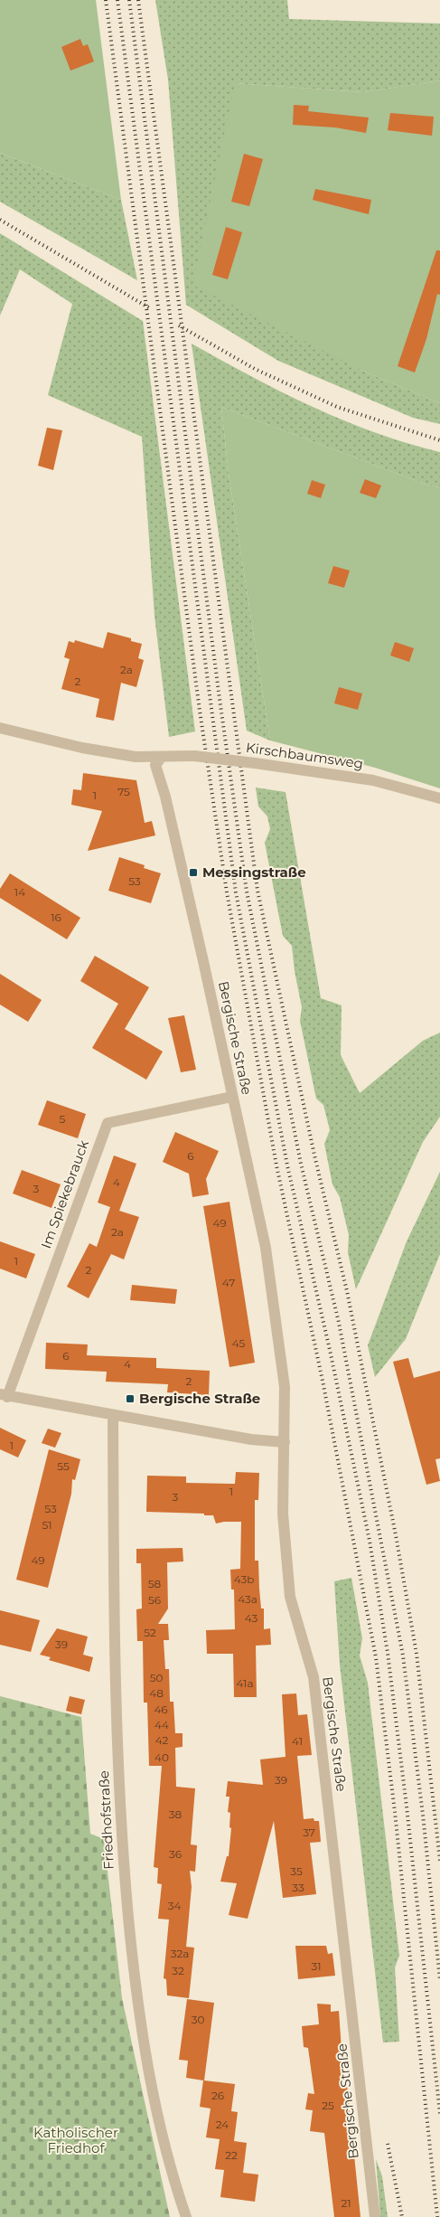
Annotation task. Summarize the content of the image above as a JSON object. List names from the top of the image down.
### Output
{
  "streets": {
    "street": [
      "Kirschbaumsweg",
      "Bergische Straße",
      "Im Spiekebrauck",
      "Friedhofstraße"
    ]
  },
  "crossings": [
    ["Kirschbaumsweg", "Bergische Straße"],
    ["Bergische Straße", "Im Spiekebrauck"]
  ],
  "parks": ["Katholischer Friedhof"],
  "places": {
    "transit": ["Messingstraße", "Bergische Straße"]
  },
  "house_numbers": [
    "2a",
    "2",
    "75",
    "1",
    "53",
    "14",
    "16",
    "5",
    "6",
    "4",
    "3",
    "49",
    "2a",
    "1",
    "2",
    "47",
    "45",
    "6",
    "4",
    "2",
    "1",
    "55",
    "1",
    "3",
    "53",
    "51",
    "49",
    "43b",
    "58",
    "43a",
    "56",
    "43",
    "52",
    "39",
    "50",
    "41a",
    "48",
    "46",
    "44",
    "42",
    "41",
    "40",
    "39",
    "38",
    "37",
    "36",
    "35",
    "33",
    "34",
    "32a",
    "31",
    "32",
    "30",
    "26",
    "25",
    "24",
    "22",
    "21"
  ]
}
